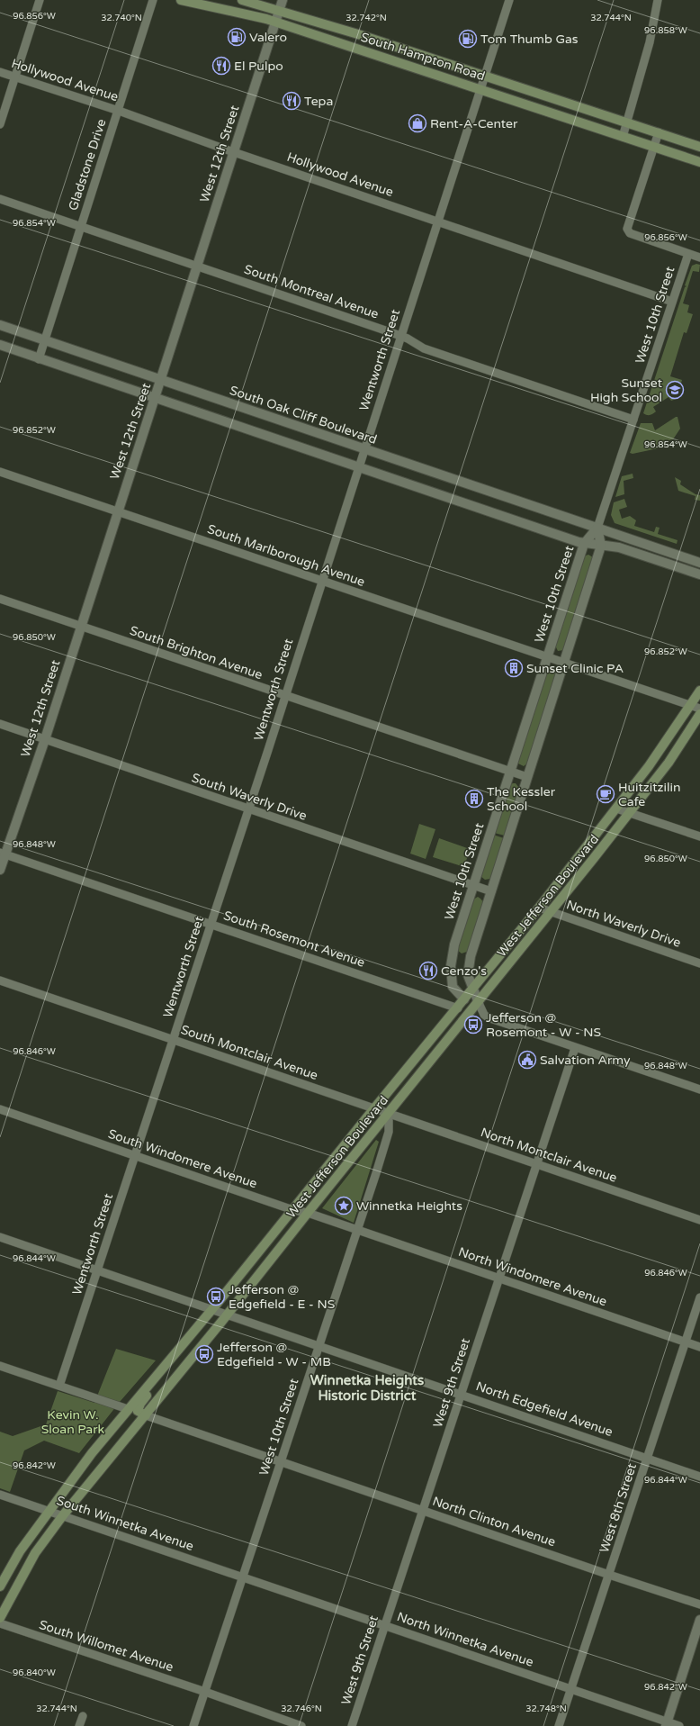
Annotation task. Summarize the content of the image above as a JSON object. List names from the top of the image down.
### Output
{
  "streets": {
    "main road": ["South Hampton Road", "West Jefferson Boulevard"],
    "street": [
      "Hollywood Avenue",
      "West 12th Street",
      "Gladstone Drive",
      "South Montreal Avenue",
      "West 10th Street",
      "Wentworth Street",
      "South Oak Cliff Boulevard",
      "South Marlborough Avenue",
      "South Brighton Avenue",
      "South Waverly Drive",
      "North Waverly Drive",
      "South Rosemont Avenue",
      "South Montclair Avenue",
      "North Montclair Avenue",
      "South Windomere Avenue",
      "North Windomere Avenue",
      "West 9th Street",
      "North Edgefield Avenue",
      "West 8th Street",
      "North Clinton Avenue",
      "South Winnetka Avenue",
      "North Winnetka Avenue",
      "South Willomet Avenue"
    ]
  },
  "crossings": [
    ["South Hampton Road", "West 12th Street"],
    ["South Hampton Road", "Wentworth Street"],
    ["Hollywood Avenue", "West 12th Street"],
    ["Hollywood Avenue", "Gladstone Drive"],
    ["Hollywood Avenue", "West 10th Street"],
    ["Hollywood Avenue", "Wentworth Street"],
    ["West 12th Street", "South Montreal Avenue"],
    ["West 12th Street", "South Oak Cliff Boulevard"],
    ["West 12th Street", "South Marlborough Avenue"],
    ["West 12th Street", "South Brighton Avenue"],
    ["West 12th Street", "South Waverly Drive"],
    ["West 12th Street", "South Rosemont Avenue"],
    ["Gladstone Drive", "South Montreal Avenue"],
    ["Gladstone Drive", "South Oak Cliff Boulevard"],
    ["South Montreal Avenue", "West 10th Street"],
    ["South Montreal Avenue", "Wentworth Street"],
    ["West 10th Street", "South Oak Cliff Boulevard"],
    ["West 10th Street", "South Marlborough Avenue"],
    ["West 10th Street", "South Brighton Avenue"],
    ["West 10th Street", "South Waverly Drive"],
    ["West 10th Street", "West Jefferson Boulevard"],
    ["West 10th Street", "South Montclair Avenue"],
    ["West 10th Street", "North Montclair Avenue"],
    ["West 10th Street", "South Windomere Avenue"],
    ["West 10th Street", "North Windomere Avenue"],
    ["West 10th Street", "North Edgefield Avenue"],
    ["West 10th Street", "North Clinton Avenue"],
    ["West 10th Street", "South Winnetka Avenue"],
    ["West 10th Street", "North Winnetka Avenue"],
    ["West 10th Street", "South Willomet Avenue"],
    ["Wentworth Street", "South Oak Cliff Boulevard"],
    ["Wentworth Street", "South Marlborough Avenue"],
    ["Wentworth Street", "South Brighton Avenue"],
    ["Wentworth Street", "South Waverly Drive"],
    ["Wentworth Street", "South Rosemont Avenue"],
    ["Wentworth Street", "South Montclair Avenue"],
    ["Wentworth Street", "South Windomere Avenue"],
    ["Wentworth Street", "North Edgefield Avenue"],
    ["South Marlborough Avenue", "West Jefferson Boulevard"],
    ["West Jefferson Boulevard", "North Waverly Drive"],
    ["West Jefferson Boulevard", "South Rosemont Avenue"],
    ["West Jefferson Boulevard", "South Montclair Avenue"],
    ["West Jefferson Boulevard", "North Montclair Avenue"],
    ["West Jefferson Boulevard", "South Windomere Avenue"],
    ["West Jefferson Boulevard", "North Edgefield Avenue"],
    ["West Jefferson Boulevard", "North Clinton Avenue"],
    ["West Jefferson Boulevard", "South Winnetka Avenue"],
    ["South Montclair Avenue", "North Montclair Avenue"],
    ["North Montclair Avenue", "West 9th Street"],
    ["South Windomere Avenue", "North Windomere Avenue"],
    ["North Windomere Avenue", "West 9th Street"],
    ["North Windomere Avenue", "West 8th Street"],
    ["West 9th Street", "North Edgefield Avenue"],
    ["West 9th Street", "North Clinton Avenue"],
    ["West 9th Street", "North Winnetka Avenue"],
    ["North Edgefield Avenue", "West 8th Street"],
    ["West 8th Street", "North Clinton Avenue"],
    ["West 8th Street", "North Winnetka Avenue"],
    ["South Winnetka Avenue", "North Winnetka Avenue"]
  ],
  "districts": ["Winnetka Heights Historic District"],
  "parks": ["Kevin W. Sloan Park"],
  "places": {
    "fuel station": ["Valero", "Tom Thumb Gas"],
    "restaurant": ["El Pulpo", "Tepa", "Cenzo's"],
    "shop": ["Rent-A-Center"],
    "school or university": ["Sunset High School"],
    "building": ["Sunset Clinic PA", "The Kessler School"],
    "cafe": ["Huitzitzilin Cafe"],
    "bus stop": ["Jefferson @ Rosemont - W - NS", "Jefferson @ Edgefield - E - NS", "Jefferson @ Edgefield - W - MB"],
    "public building": ["Salvation Army"],
    "place": ["Winnetka Heights"]
  },
  "coordinates": [
    "96.856°W",
    "32.740°N",
    "32.742°N",
    "32.744°N",
    "96.858°W",
    "96.854°W",
    "96.852°W",
    "96.850°W",
    "96.848°W",
    "96.846°W",
    "96.844°W",
    "96.842°W",
    "96.840°W",
    "32.746°N",
    "32.748°N"
  ]
}
